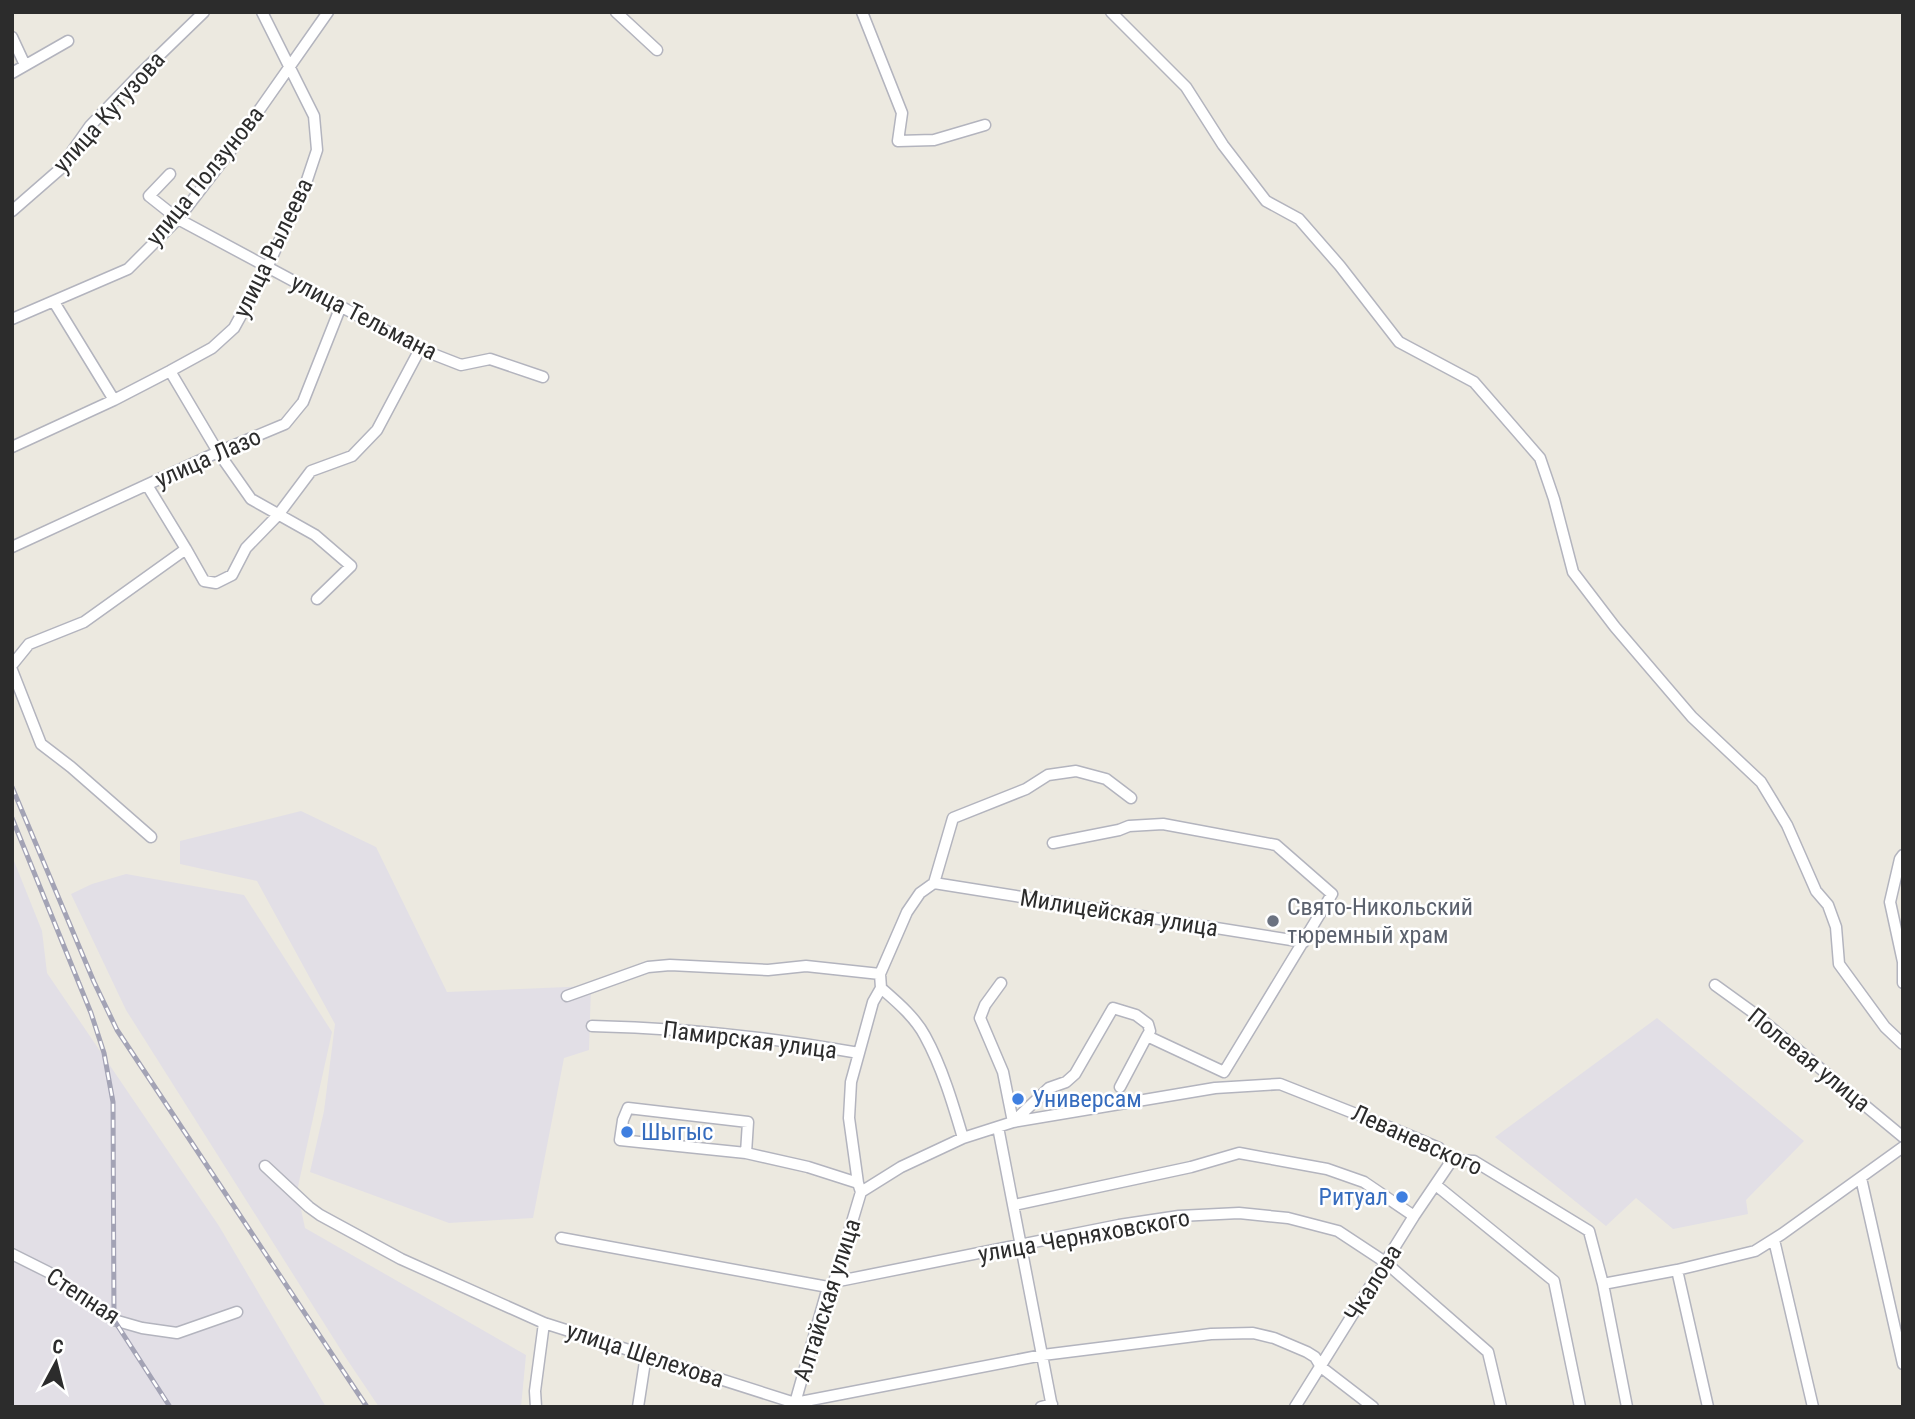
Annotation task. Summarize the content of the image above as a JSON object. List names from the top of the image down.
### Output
{
  "streets": {
    "street": [
      "улица Кутузова",
      "улица Ползунова",
      "улица Рылеева",
      "улица Тельмана",
      "улица Лазо",
      "Милицейская улица",
      "Памирская улица",
      "Полевая улица",
      "Леваневского",
      "улица Черняховского",
      "Чкалова",
      "Степная",
      "Алтайская улица",
      "улица Шелехова"
    ]
  },
  "crossings": [
    ["улица Ползунова", "улица Рылеева"],
    ["улица Ползунова", "улица Тельмана"],
    ["улица Рылеева", "улица Тельмана"],
    ["улица Тельмана", "улица Лазо"],
    ["Милицейская улица", "Леваневского"],
    ["Памирская улица", "Леваневского"],
    ["Памирская улица", "Алтайская улица"],
    ["Леваневского", "Чкалова"],
    ["Леваневского", "Алтайская улица"],
    ["улица Черняховского", "Чкалова"],
    ["улица Черняховского", "Алтайская улица"],
    ["Чкалова", "улица Шелехова"],
    ["Алтайская улица", "улица Шелехова"]
  ],
  "places": [
    "Свято-Никольский тюремный храм",
    "Универсам",
    "Шыгыс",
    "Ритуал"
  ],
  "north": "top"
}
